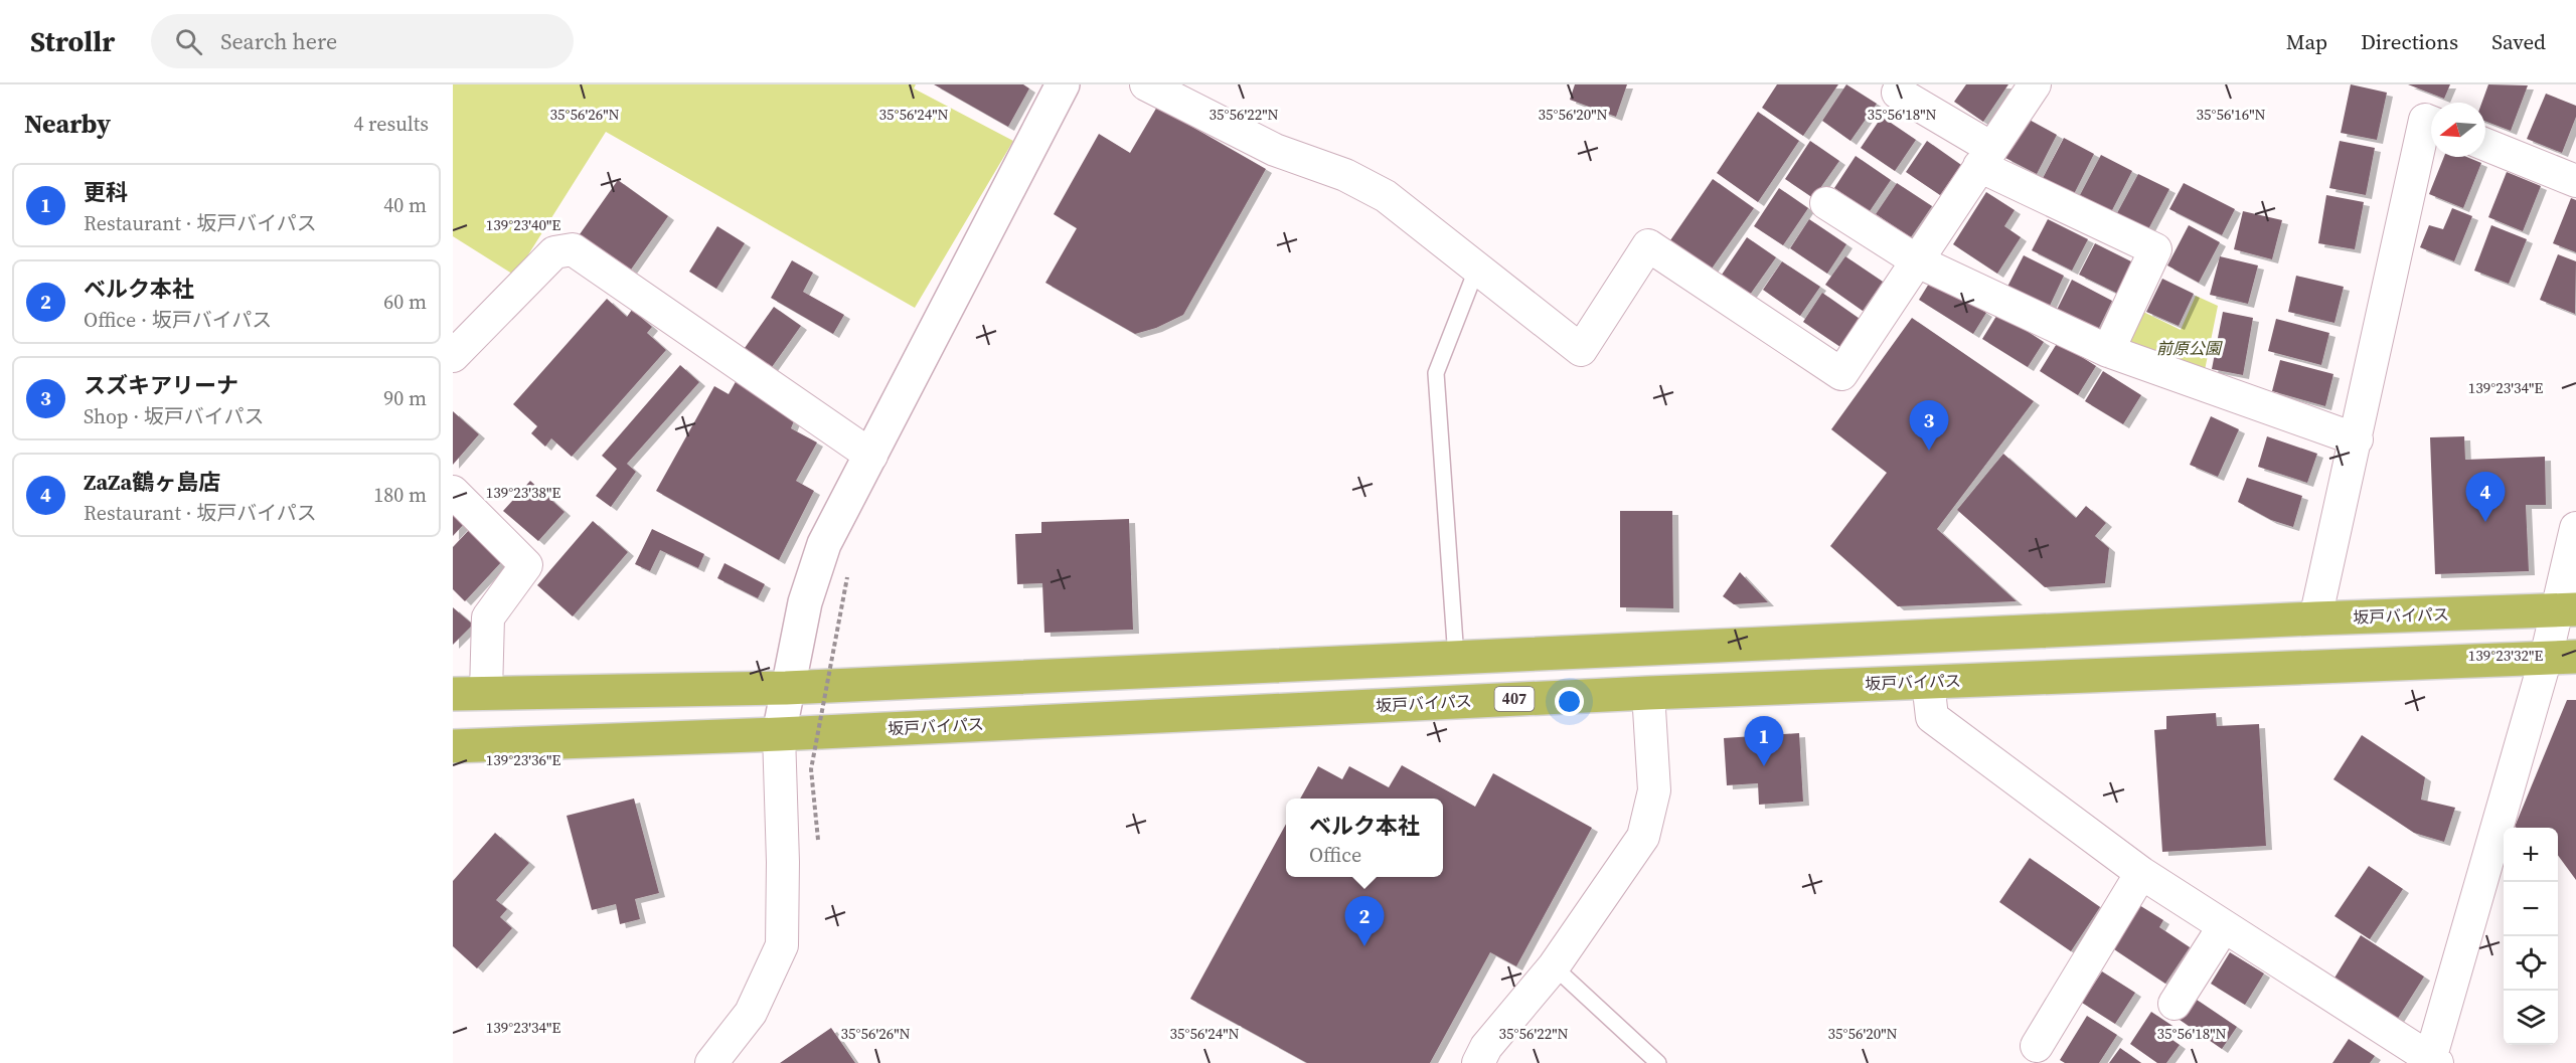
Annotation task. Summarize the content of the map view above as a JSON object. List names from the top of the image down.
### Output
{
  "streets": {
    "highway": ["坂戸バイパス", "407"]
  },
  "parks": ["前原公園"],
  "north": "left",
  "page": {
    "header": "Strollr",
    "search": "Search here",
    "nav": ["Map", "Directions", "Saved"],
    "heading": ["Nearby", "4 results"],
    "list": [
      {
        "mark": "1",
        "name": "更科",
        "note": "Restaurant · 坂戸バイパス",
        "value": "40 m"
      },
      {
        "mark": "2",
        "name": "ベルク本社",
        "note": "Office · 坂戸バイパス",
        "value": "60 m"
      },
      {
        "mark": "3",
        "name": "スズキアリーナ",
        "note": "Shop · 坂戸バイパス",
        "value": "90 m"
      },
      {
        "mark": "4",
        "name": "ZaZa鶴ヶ島店",
        "note": "Restaurant · 坂戸バイパス",
        "value": "180 m"
      }
    ],
    "pins": [
      "3",
      "4",
      "1",
      "2"
    ],
    "popup": ["ベルク本社", "Office"],
    "map_buttons": ["+", "−"]
  },
  "coordinates": [
    "35°56'26\"N",
    "35°56'24\"N",
    "35°56'22\"N",
    "35°56'20\"N",
    "35°56'18\"N",
    "35°56'16\"N",
    "139°23'40\"E",
    "139°23'34\"E",
    "139°23'38\"E",
    "139°23'32\"E",
    "139°23'36\"E"
  ]
}
